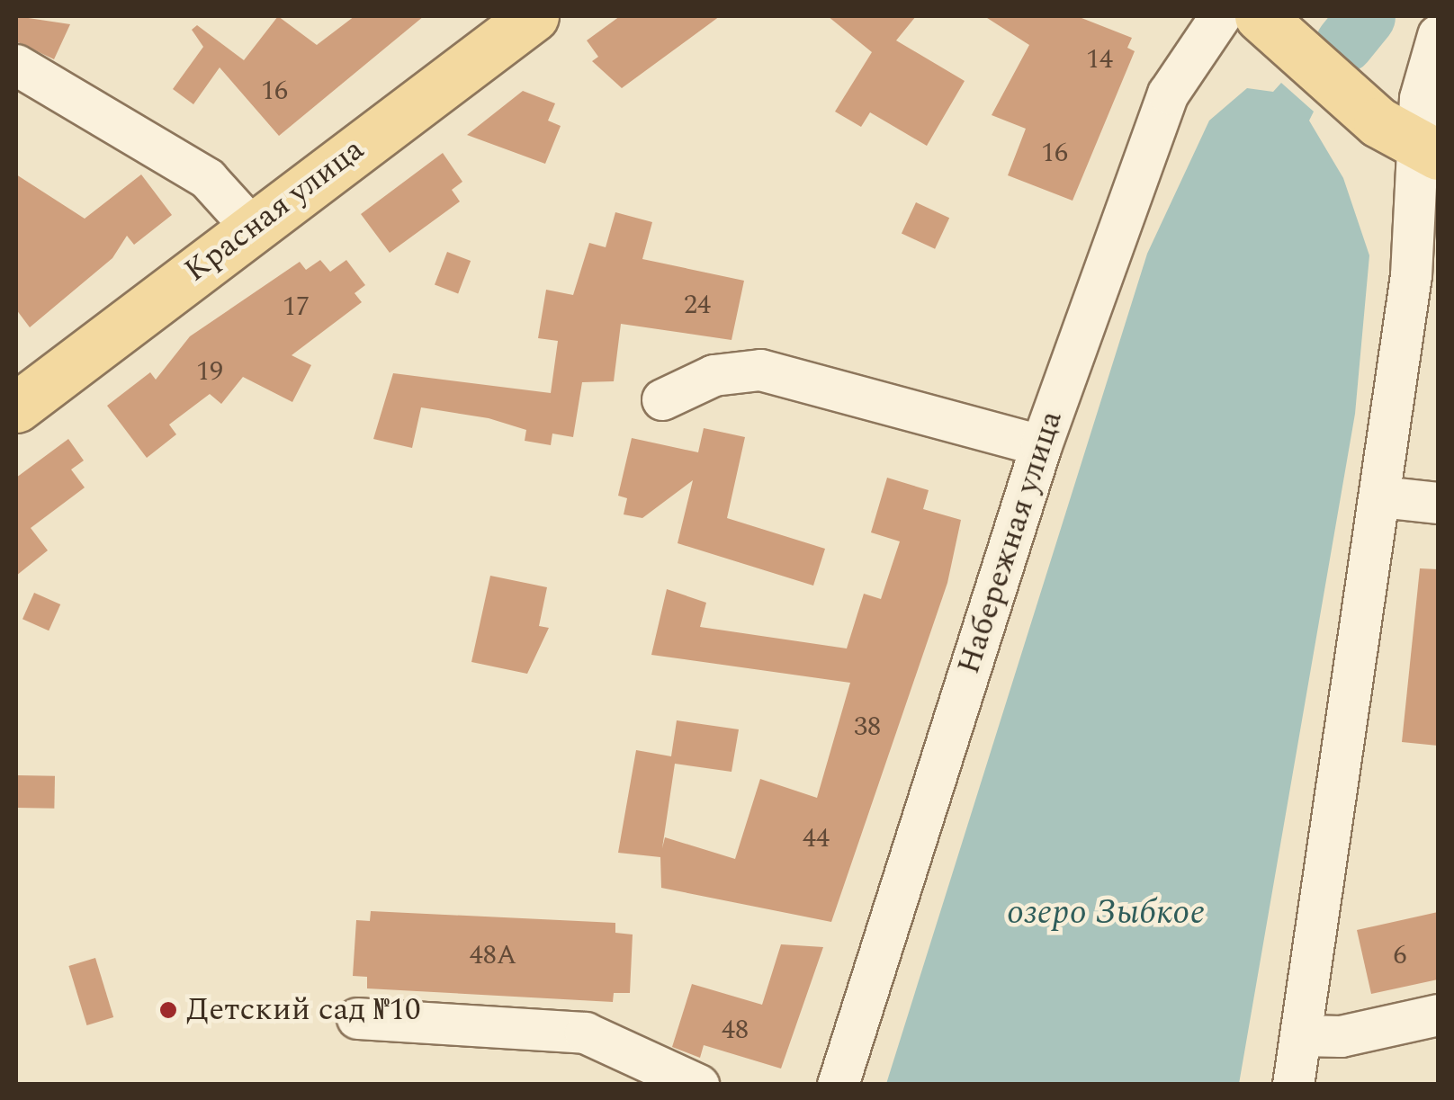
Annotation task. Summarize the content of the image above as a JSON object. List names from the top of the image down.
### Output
{
  "streets": {
    "main road": ["Красная улица"],
    "street": ["Набережная улица"]
  },
  "water": ["озеро Зыбкое"],
  "places": ["Детский сад №10"],
  "house_numbers": [
    "14",
    "16",
    "16",
    "24",
    "17",
    "19",
    "38",
    "44",
    "48А",
    "6",
    "48"
  ]
}
